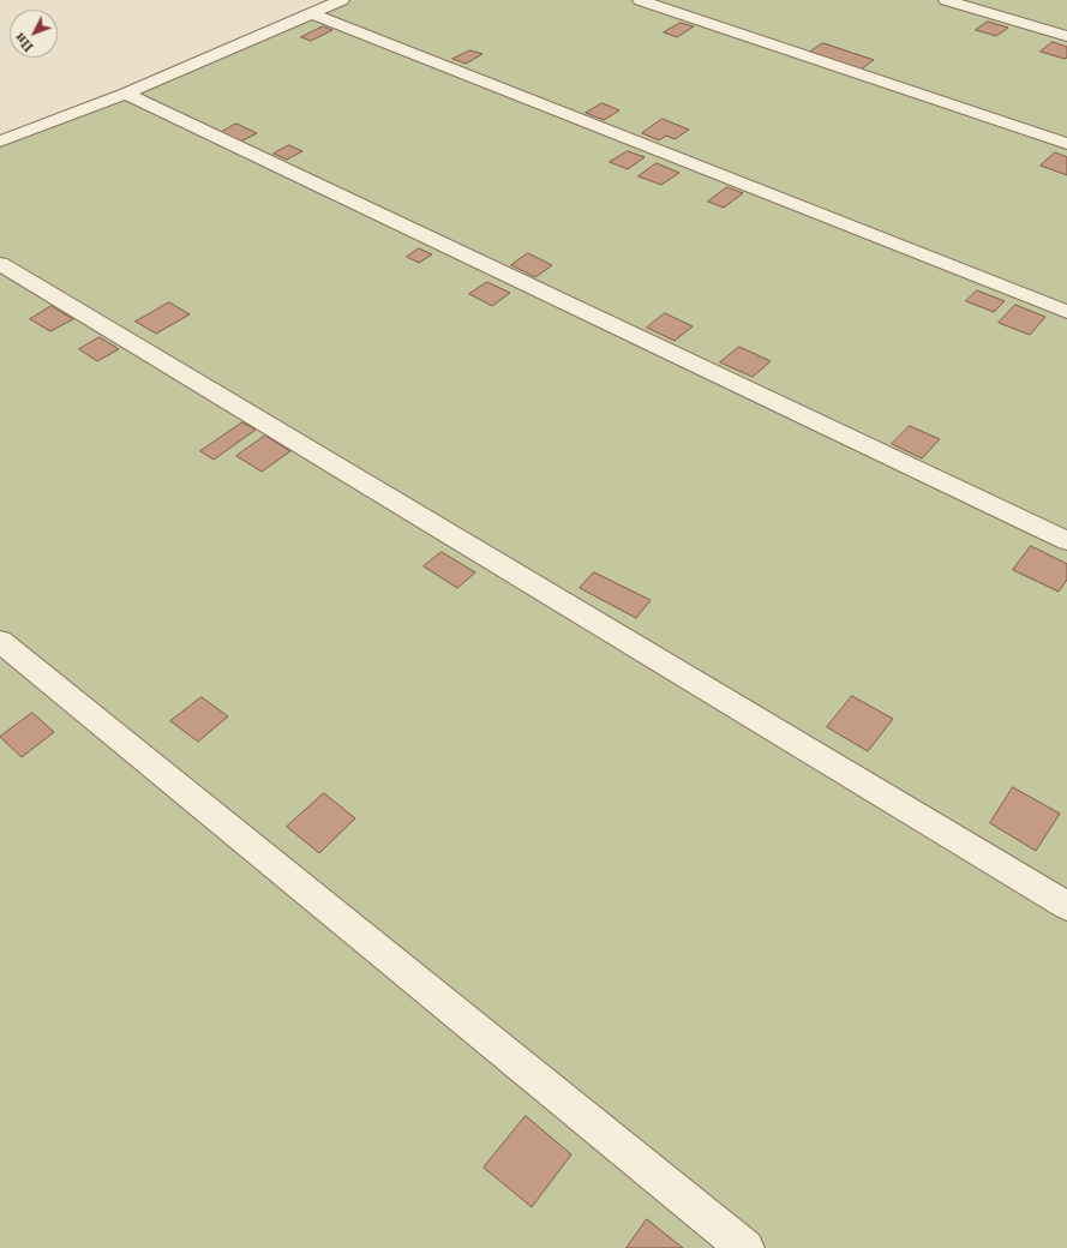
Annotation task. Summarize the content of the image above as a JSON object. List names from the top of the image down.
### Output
{
  "north": "bottom left"
}
